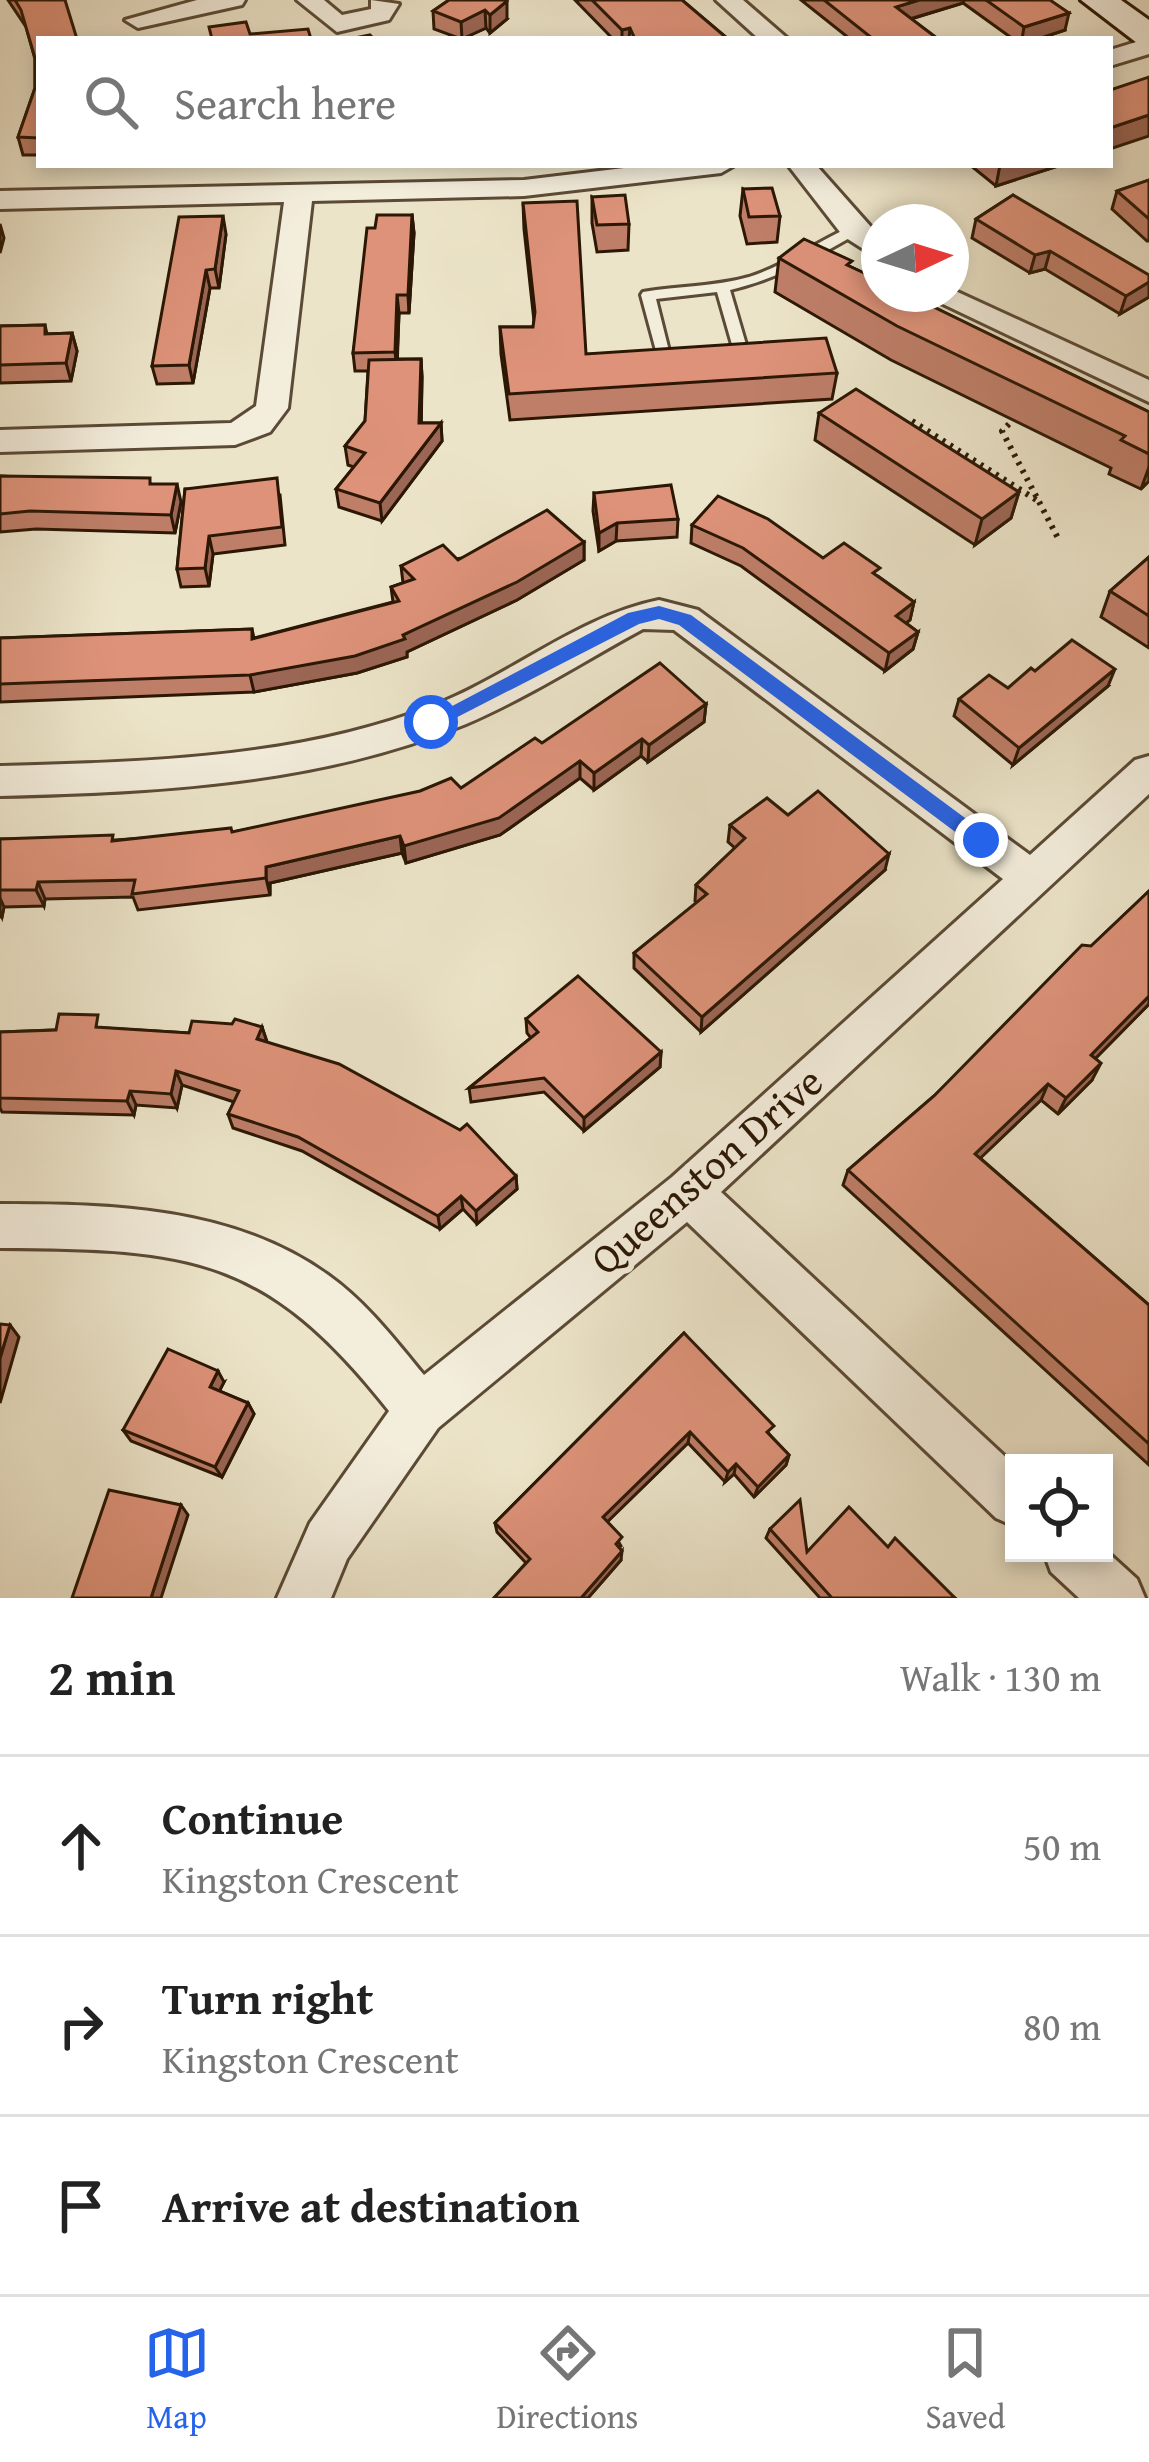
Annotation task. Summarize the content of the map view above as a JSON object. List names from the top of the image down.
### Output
{
  "streets": {
    "street": ["Queenston Drive"]
  },
  "north": "right",
  "page": {
    "search": "Search here",
    "heading": ["2 min", "Walk · 130 m"],
    "list": [
      ["Continue", "Kingston Crescent", "50 m"],
      ["Turn right", "Kingston Crescent", "80 m"],
      "Arrive at destination"
    ],
    "nav": ["Map", "Directions", "Saved"]
  }
}
